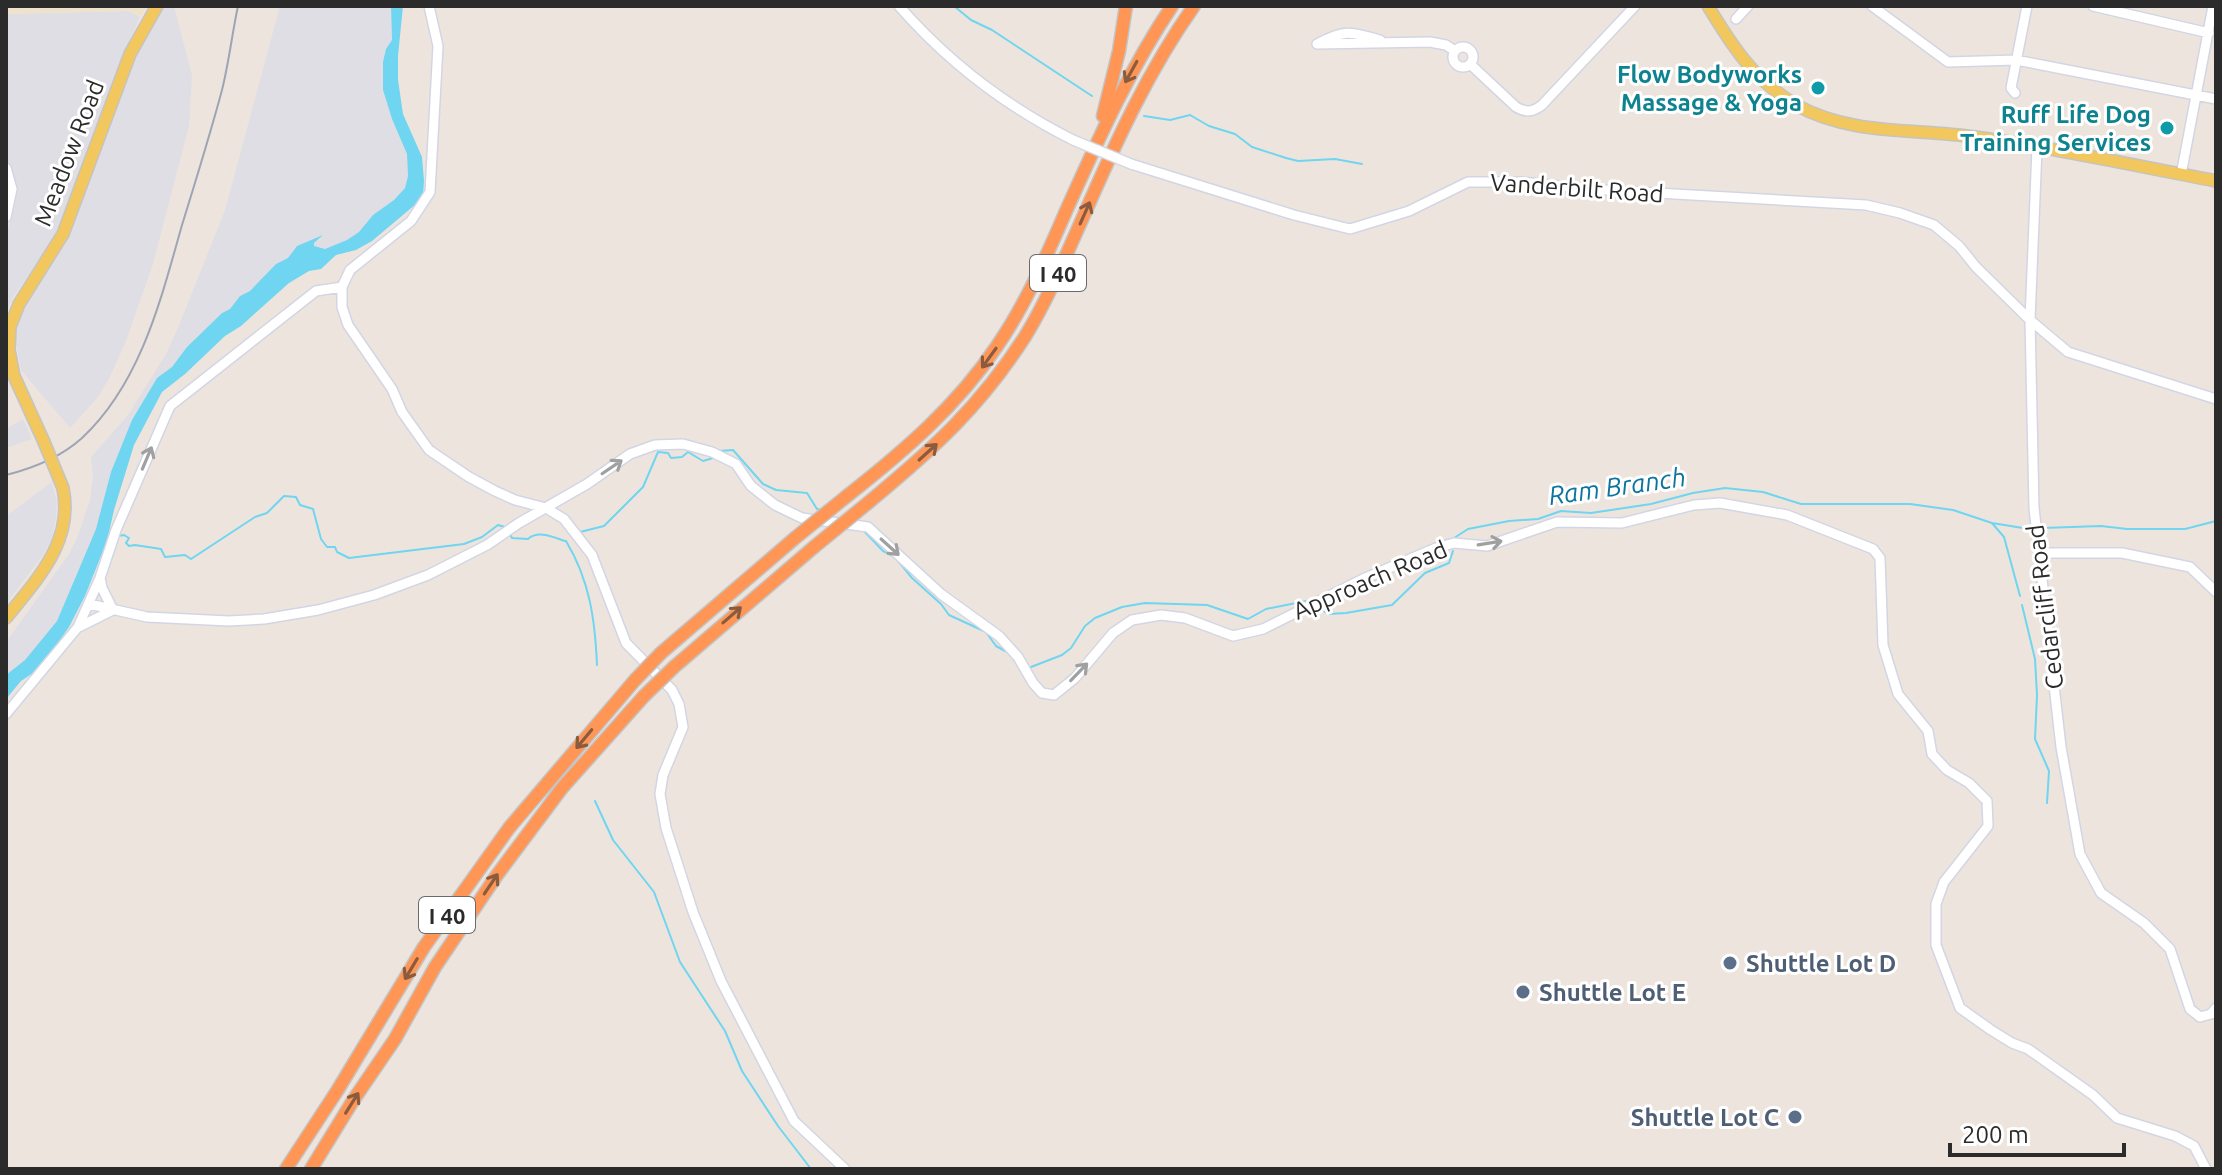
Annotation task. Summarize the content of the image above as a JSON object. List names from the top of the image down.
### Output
{
  "streets": {
    "highway": ["I 40"],
    "main road": ["Meadow Road"],
    "street": ["Vanderbilt Road", "Approach Road", "Cedarcliff Road"]
  },
  "crossings": [
    ["Vanderbilt Road", "Cedarcliff Road"]
  ],
  "water": ["Ram Branch"],
  "places": [
    "Flow Bodyworks Massage & Yoga",
    "Ruff Life Dog Training Services",
    "Shuttle Lot D",
    "Shuttle Lot E",
    "Shuttle Lot C"
  ],
  "scale_bar": "200 m"
}
